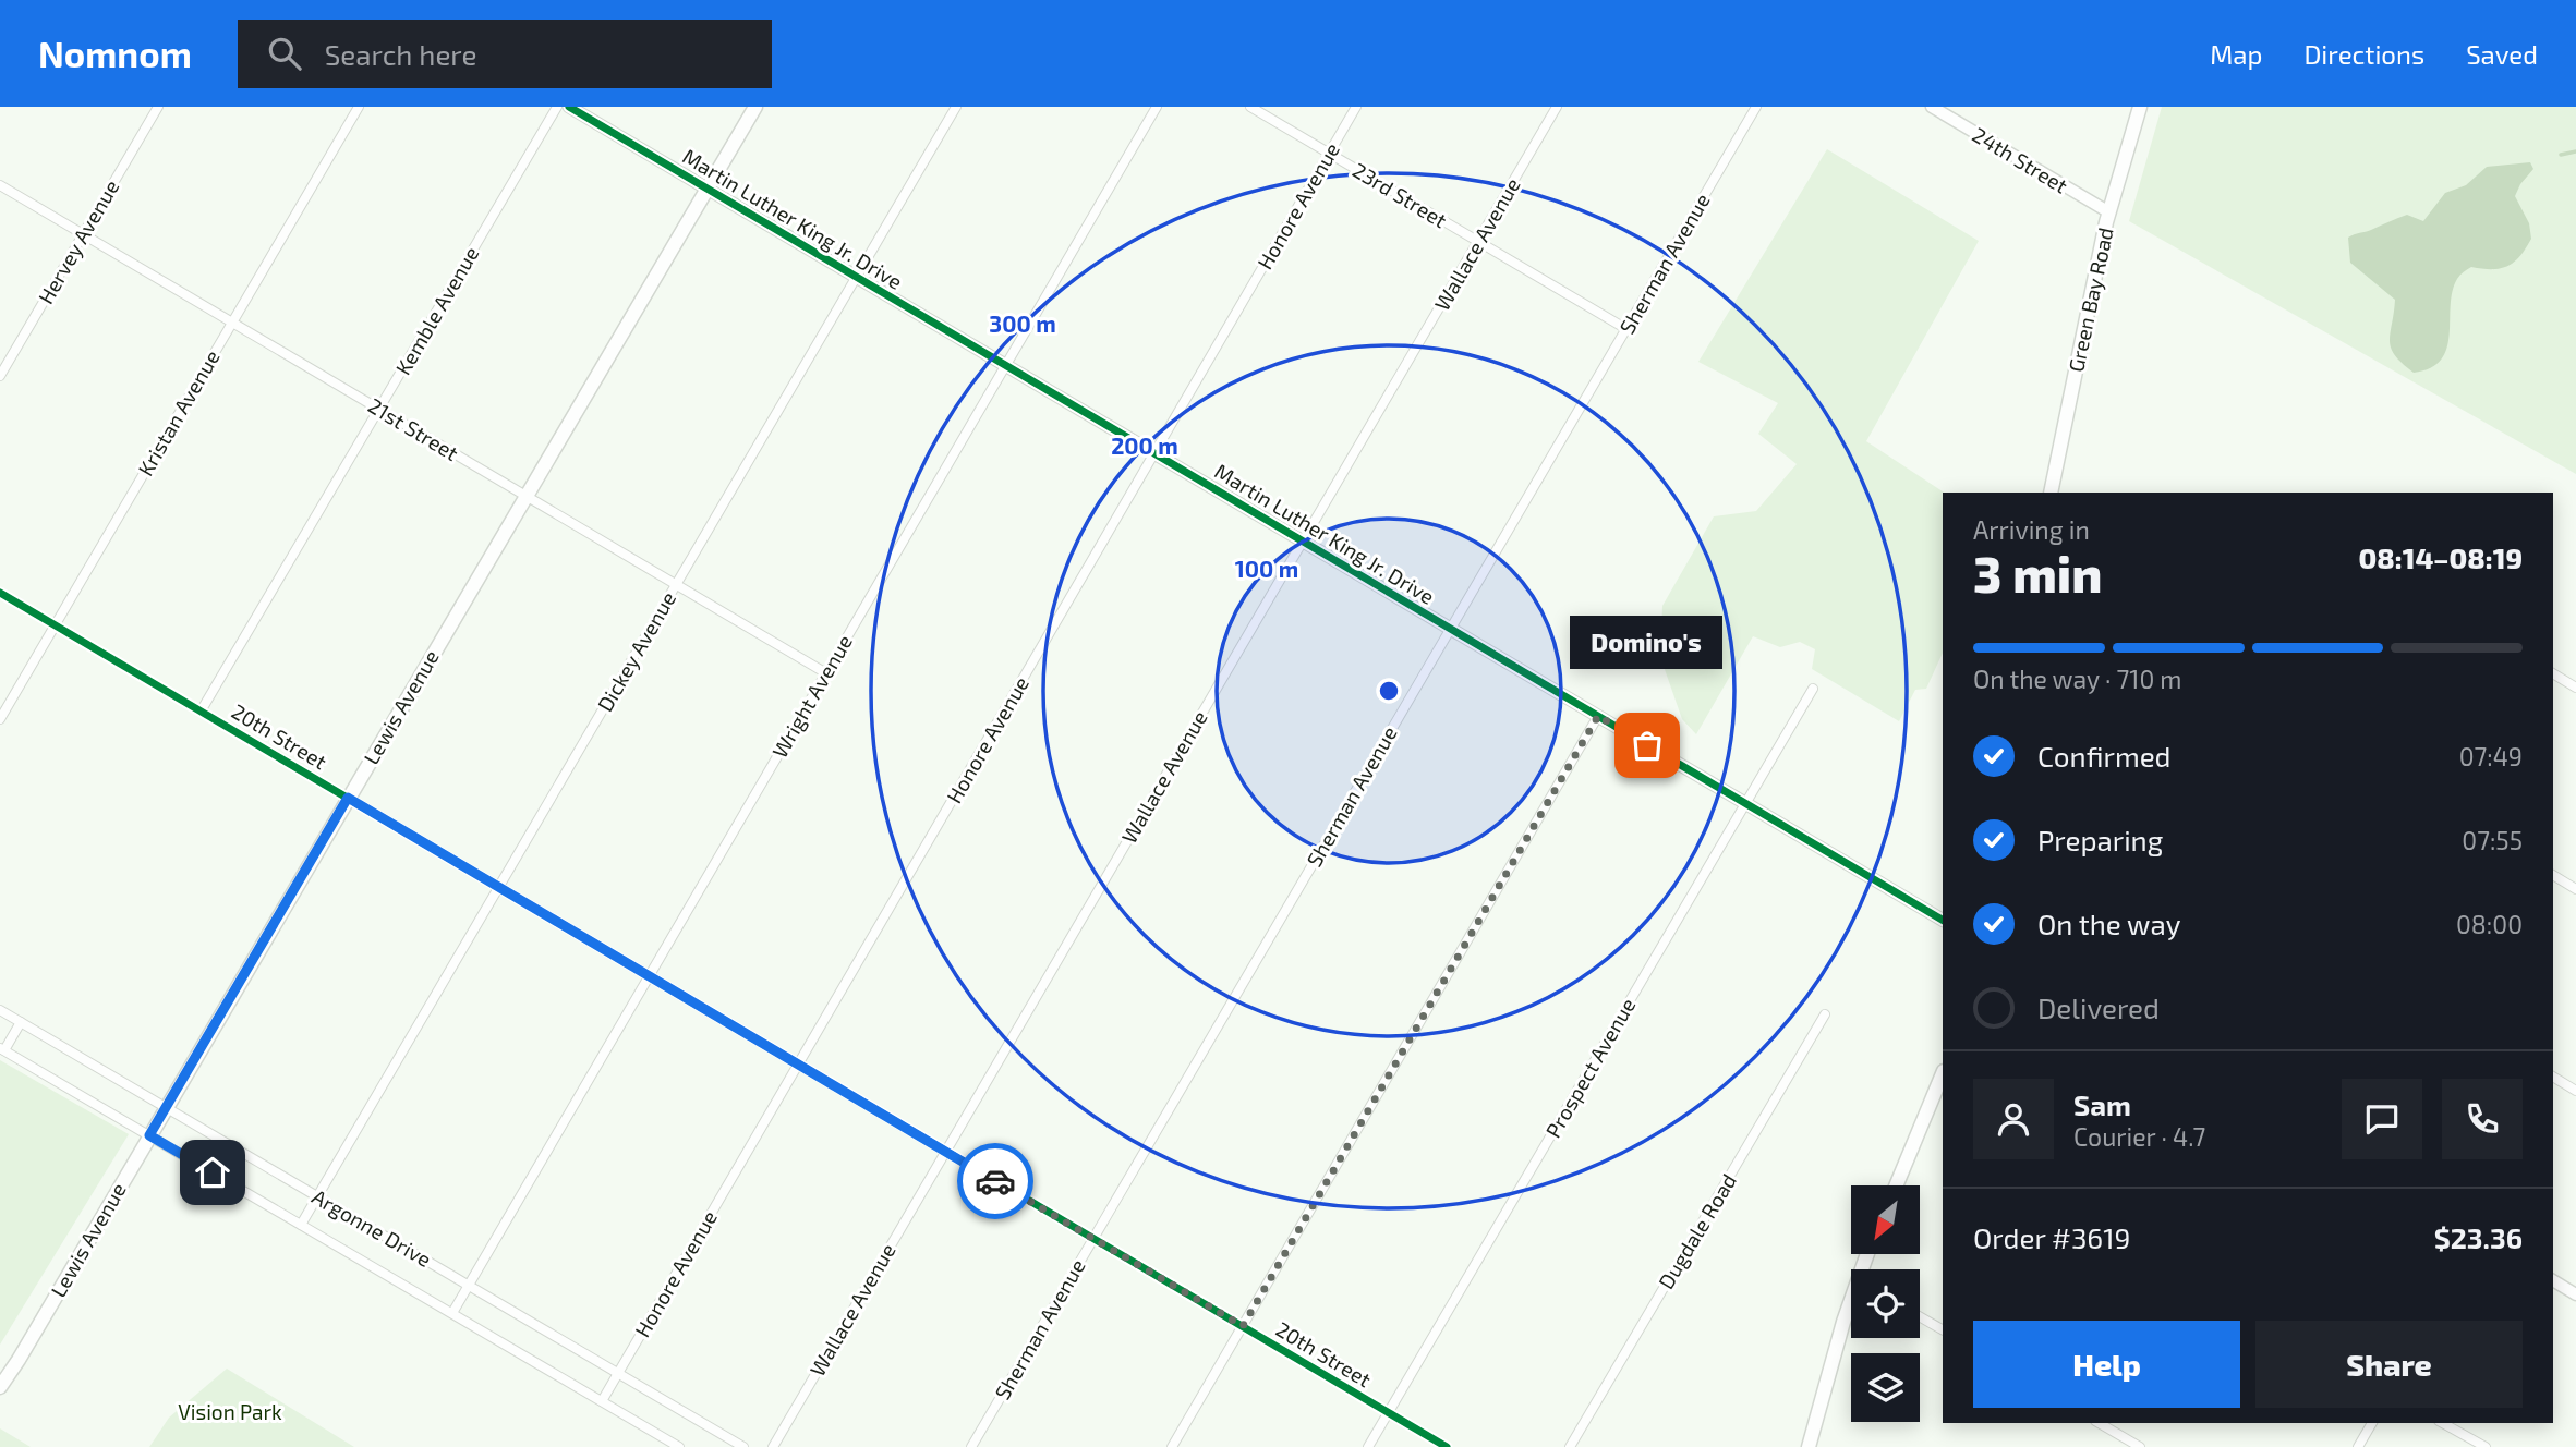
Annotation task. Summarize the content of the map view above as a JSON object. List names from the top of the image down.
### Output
{
  "streets": {
    "main road": ["Green Bay Road", "Lewis Avenue"],
    "street": [
      "24th Street",
      "23rd Street",
      "Honore Avenue",
      "Martin Luther King Jr. Drive",
      "Hervey Avenue",
      "Wallace Avenue",
      "Sherman Avenue",
      "Kemble Avenue",
      "Kristan Avenue",
      "21st Street",
      "Dickey Avenue",
      "Wright Avenue",
      "20th Street",
      "Prospect Avenue",
      "Argonne Drive",
      "Dugdale Road"
    ]
  },
  "crossings": [
    ["24th Street", "Green Bay Road"],
    ["23rd Street", "Honore Avenue"],
    ["23rd Street", "Wallace Avenue"],
    ["23rd Street", "Sherman Avenue"],
    ["Honore Avenue", "Martin Luther King Jr. Drive"],
    ["Honore Avenue", "20th Street"],
    ["Honore Avenue", "Argonne Drive"],
    ["Martin Luther King Jr. Drive", "Wallace Avenue"],
    ["Martin Luther King Jr. Drive", "Sherman Avenue"],
    ["Martin Luther King Jr. Drive", "Dickey Avenue"],
    ["Martin Luther King Jr. Drive", "Wright Avenue"],
    ["Martin Luther King Jr. Drive", "Lewis Avenue"],
    ["Martin Luther King Jr. Drive", "Prospect Avenue"],
    ["Hervey Avenue", "21st Street"],
    ["Wallace Avenue", "20th Street"],
    ["Sherman Avenue", "20th Street"],
    ["Kemble Avenue", "21st Street"],
    ["Kemble Avenue", "20th Street"],
    ["Kristan Avenue", "21st Street"],
    ["Kristan Avenue", "20th Street"],
    ["21st Street", "Dickey Avenue"],
    ["21st Street", "Wright Avenue"],
    ["21st Street", "Lewis Avenue"],
    ["Dickey Avenue", "20th Street"],
    ["Dickey Avenue", "Argonne Drive"],
    ["Wright Avenue", "20th Street"],
    ["Wright Avenue", "Argonne Drive"],
    ["Lewis Avenue", "20th Street"],
    ["Lewis Avenue", "Argonne Drive"],
    ["20th Street", "Prospect Avenue"]
  ],
  "parks": ["Vision Park"],
  "places": ["Domino's"],
  "north": "bottom left",
  "page": {
    "header": "Nomnom",
    "search": "Search here",
    "nav": ["Map", "Directions", "Saved"],
    "heading": ["3 min", "Arriving in", "08:14–08:19"],
    "panel": [
      "Sam",
      "Courier · 4.7",
      "Order #3619",
      "$23.36"
    ],
    "bubble": "Domino's",
    "bar": "On the way · 710 m",
    "list": [
      ["Confirmed", "07:49"],
      ["Preparing", "07:55"],
      ["On the way", "08:00"],
      "Delivered"
    ],
    "buttons": ["Help", "Share"]
  },
  "rings": ["300 m", "200 m", "100 m"]
}
